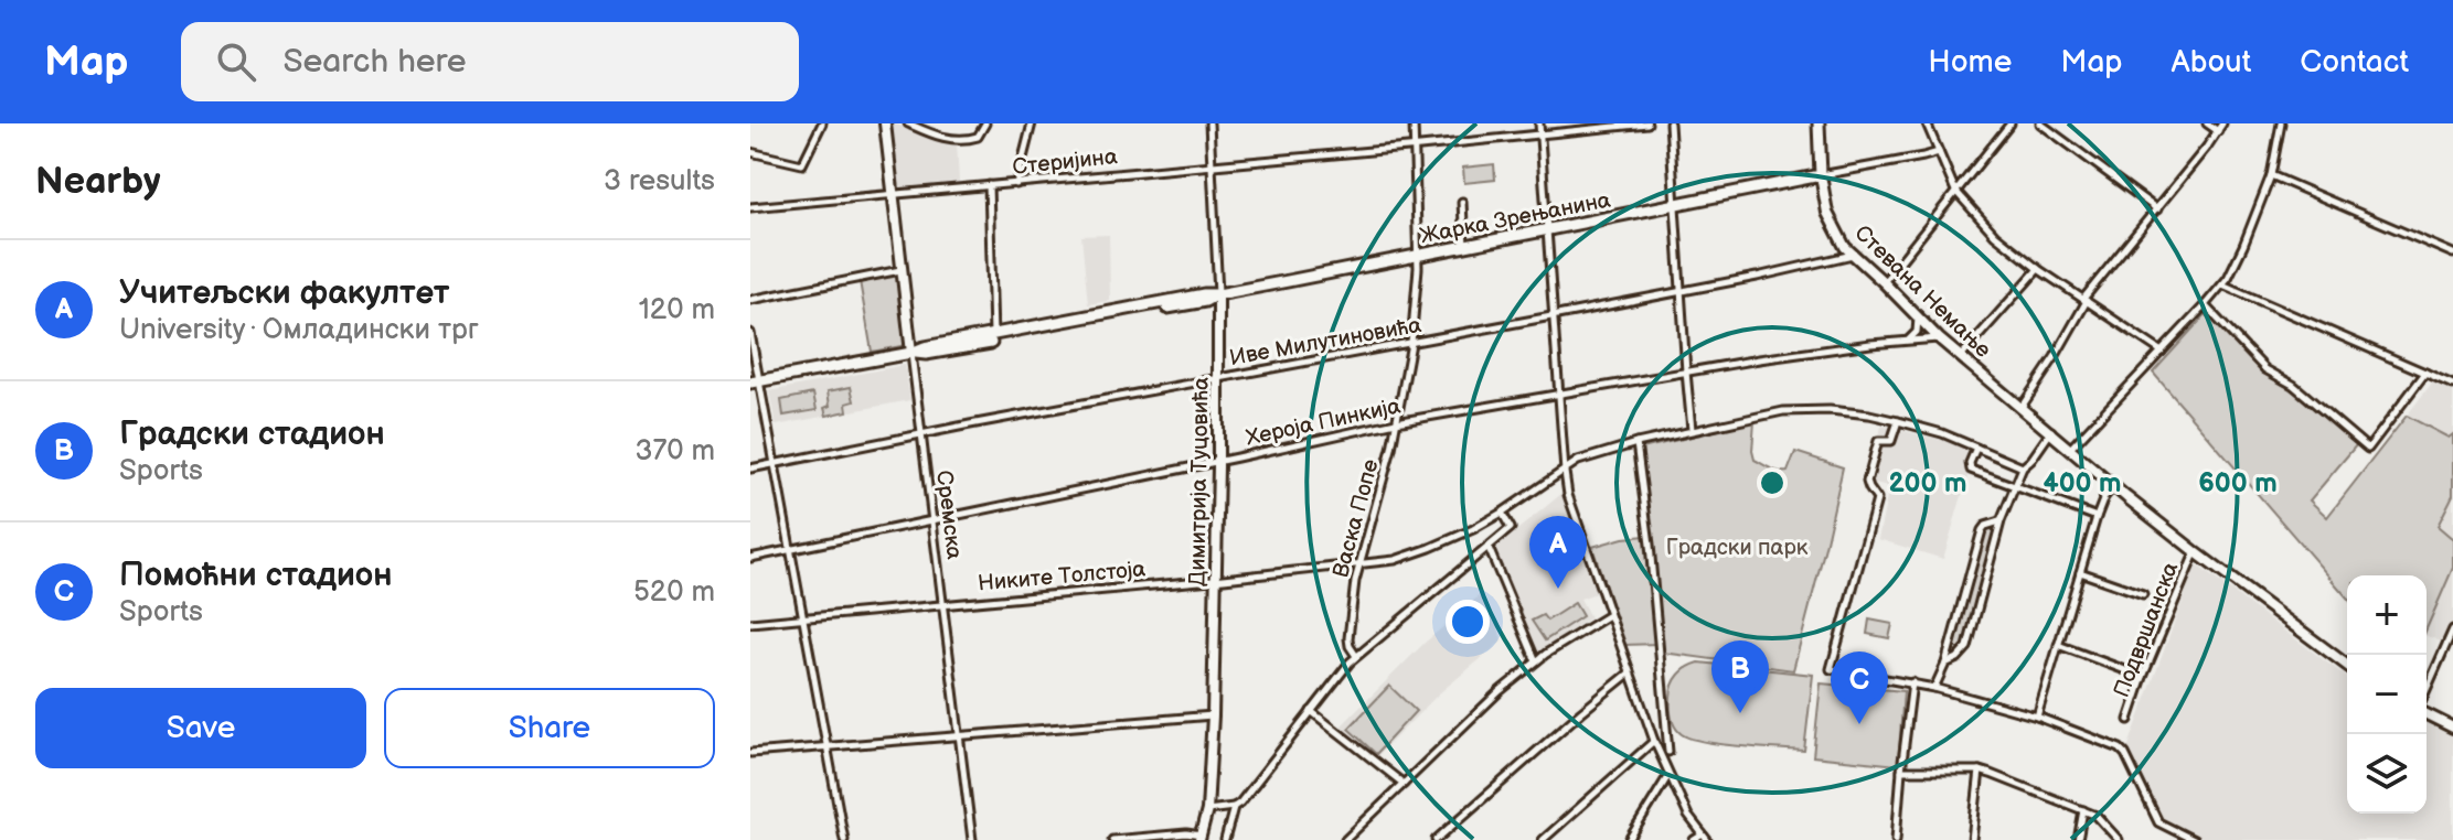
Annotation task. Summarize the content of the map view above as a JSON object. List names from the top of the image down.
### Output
{
  "streets": {
    "main road": ["Жарка Зрењанина", "Стевана Немање"],
    "street": [
      "Стеријина",
      "Иве Милутиновића",
      "Хероја Пинкија",
      "Димитрија Туцовића",
      "Сремска",
      "Васка Попе",
      "Никите Толстоја",
      "Подвршанска"
    ]
  },
  "crossings": [
    ["Стеријина", "Димитрија Туцовића"],
    ["Стеријина", "Сремска"],
    ["Стеријина", "Васка Попе"],
    ["Жарка Зрењанина", "Стевана Немање"],
    ["Жарка Зрењанина", "Димитрија Туцовића"],
    ["Жарка Зрењанина", "Сремска"],
    ["Жарка Зрењанина", "Васка Попе"],
    ["Стевана Немање", "Иве Милутиновића"],
    ["Стевана Немање", "Хероја Пинкија"],
    ["Стевана Немање", "Подвршанска"],
    ["Иве Милутиновића", "Димитрија Туцовића"],
    ["Иве Милутиновића", "Сремска"],
    ["Иве Милутиновића", "Васка Попе"],
    ["Хероја Пинкија", "Димитрија Туцовића"],
    ["Хероја Пинкија", "Сремска"],
    ["Хероја Пинкија", "Васка Попе"],
    ["Димитрија Туцовића", "Никите Толстоја"],
    ["Сремска", "Никите Толстоја"],
    ["Васка Попе", "Никите Толстоја"]
  ],
  "parks": ["Градски парк"],
  "page": {
    "header": "Map",
    "search": "Search here",
    "nav": [
      "Home",
      "Map",
      "About",
      "Contact"
    ],
    "heading": ["Nearby", "3 results"],
    "list": [
      {
        "mark": "A",
        "name": "Учитељски факултет",
        "note": "University · Омладински трг",
        "value": "120 m"
      },
      {
        "mark": "B",
        "name": "Градски стадион",
        "note": "Sports",
        "value": "370 m"
      },
      {
        "mark": "C",
        "name": "Помоћни стадион",
        "note": "Sports",
        "value": "520 m"
      }
    ],
    "pins": ["A", "B", "C"],
    "map_buttons": ["+", "−"],
    "buttons": ["Save", "Share"]
  },
  "rings": ["200 m", "400 m", "600 m"]
}
